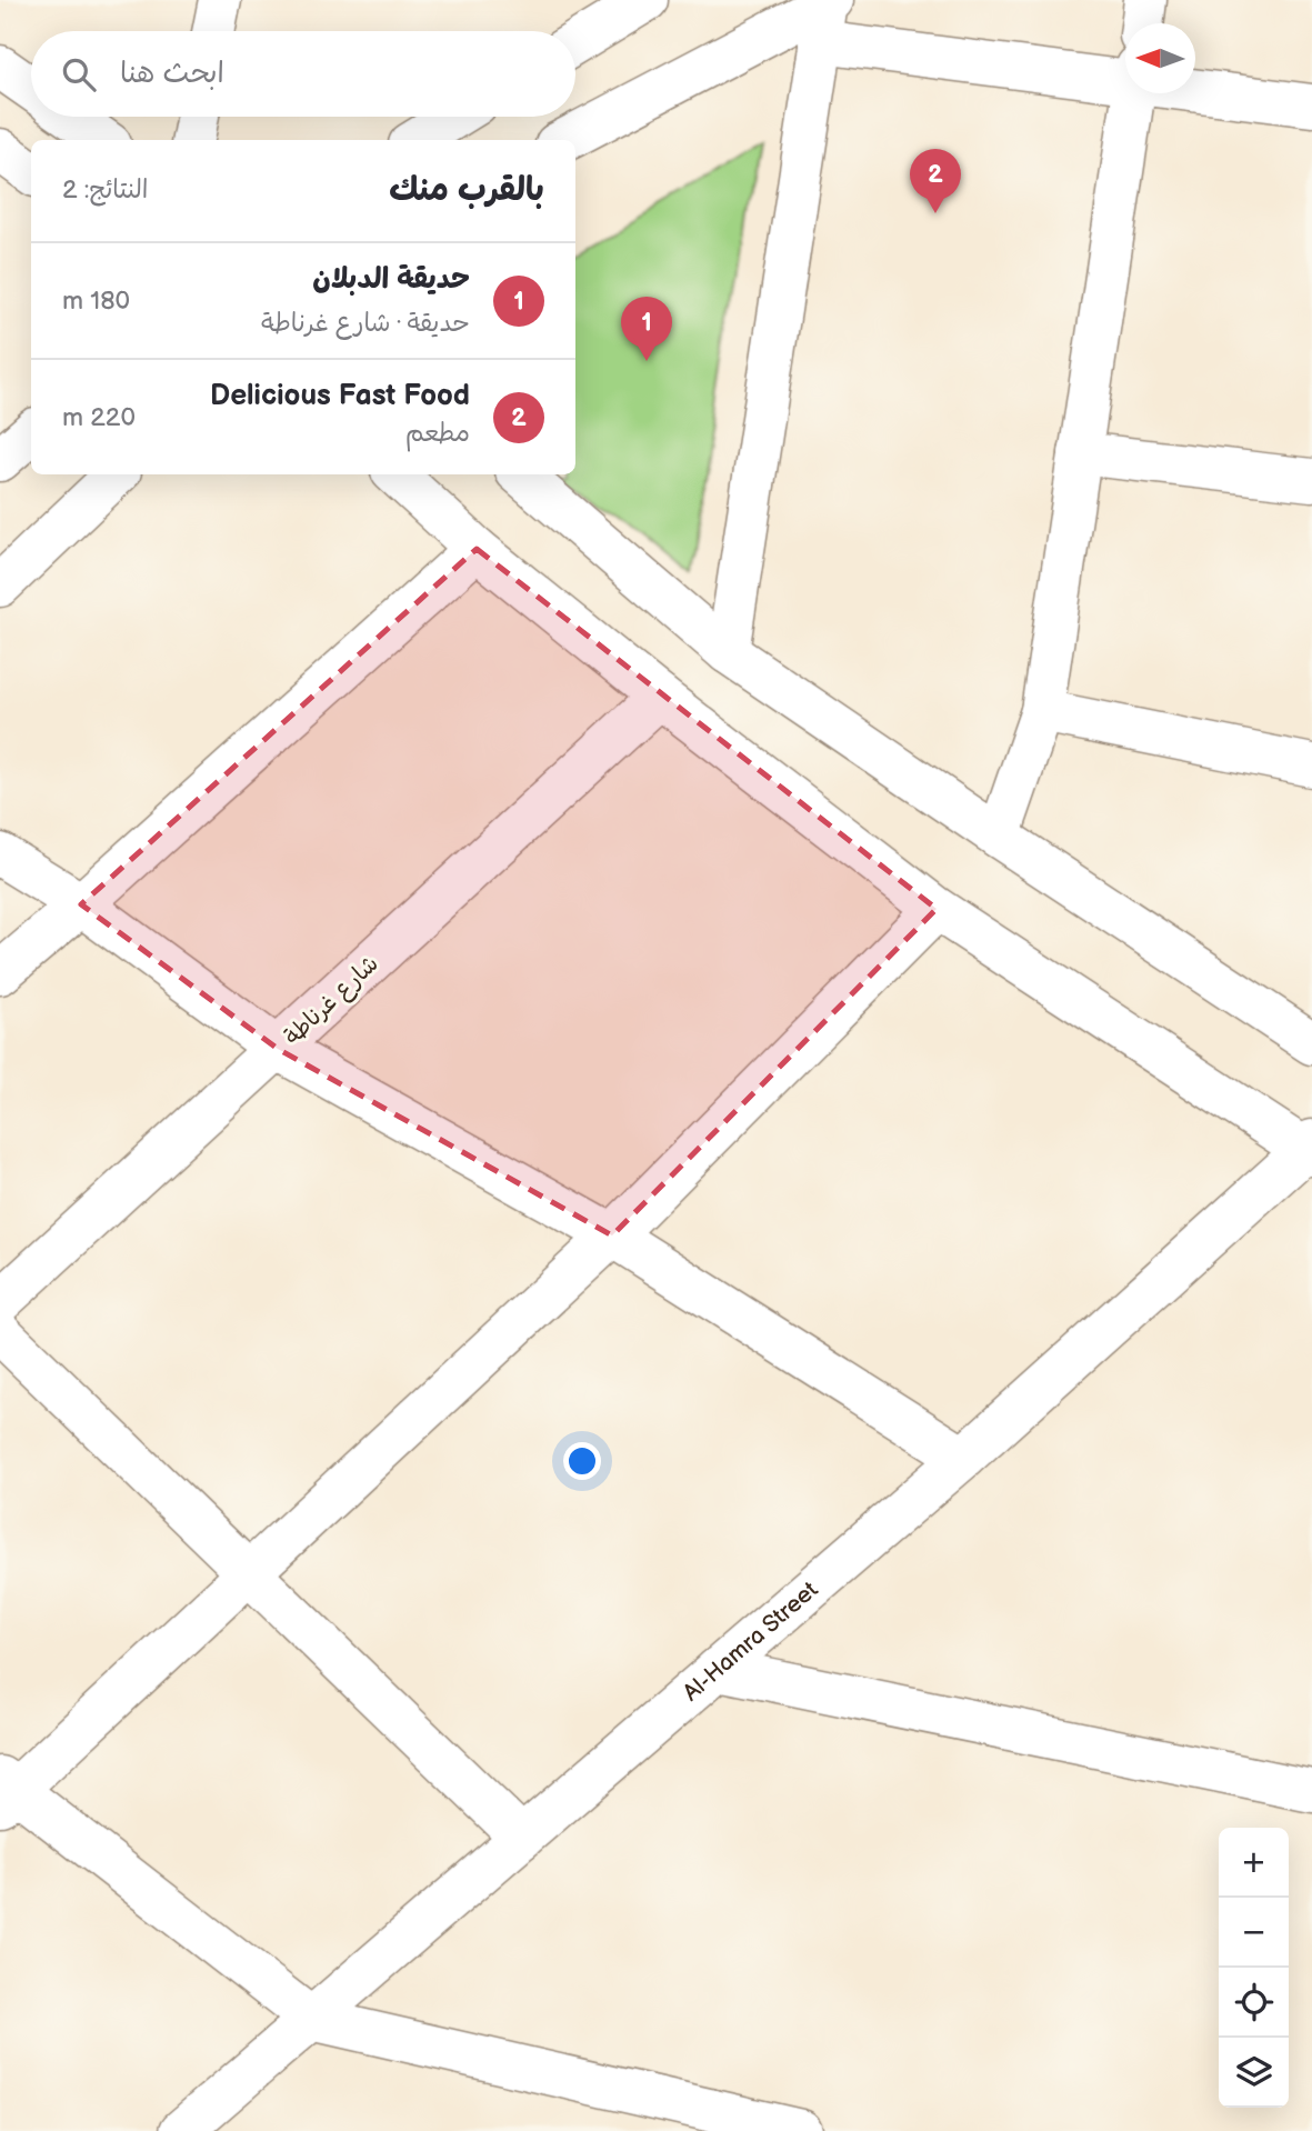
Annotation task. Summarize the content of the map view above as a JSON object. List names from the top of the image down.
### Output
{
  "streets": {
    "street": ["شارع غرناطة", "Al-Hamra Street"]
  },
  "north": "left",
  "page": {
    "search": "ابحث هنا",
    "heading": ["بالقرب منك", "النتائج: 2"],
    "pins": ["2", "1"],
    "list": [
      {
        "mark": "1",
        "name": "حديقة الدبلان",
        "note": "حديقة · شارع غرناطة",
        "value": "180 m"
      },
      {
        "mark": "2",
        "name": "Delicious Fast Food",
        "note": "مطعم",
        "value": "220 m"
      }
    ],
    "map_buttons": ["+", "−"]
  }
}
